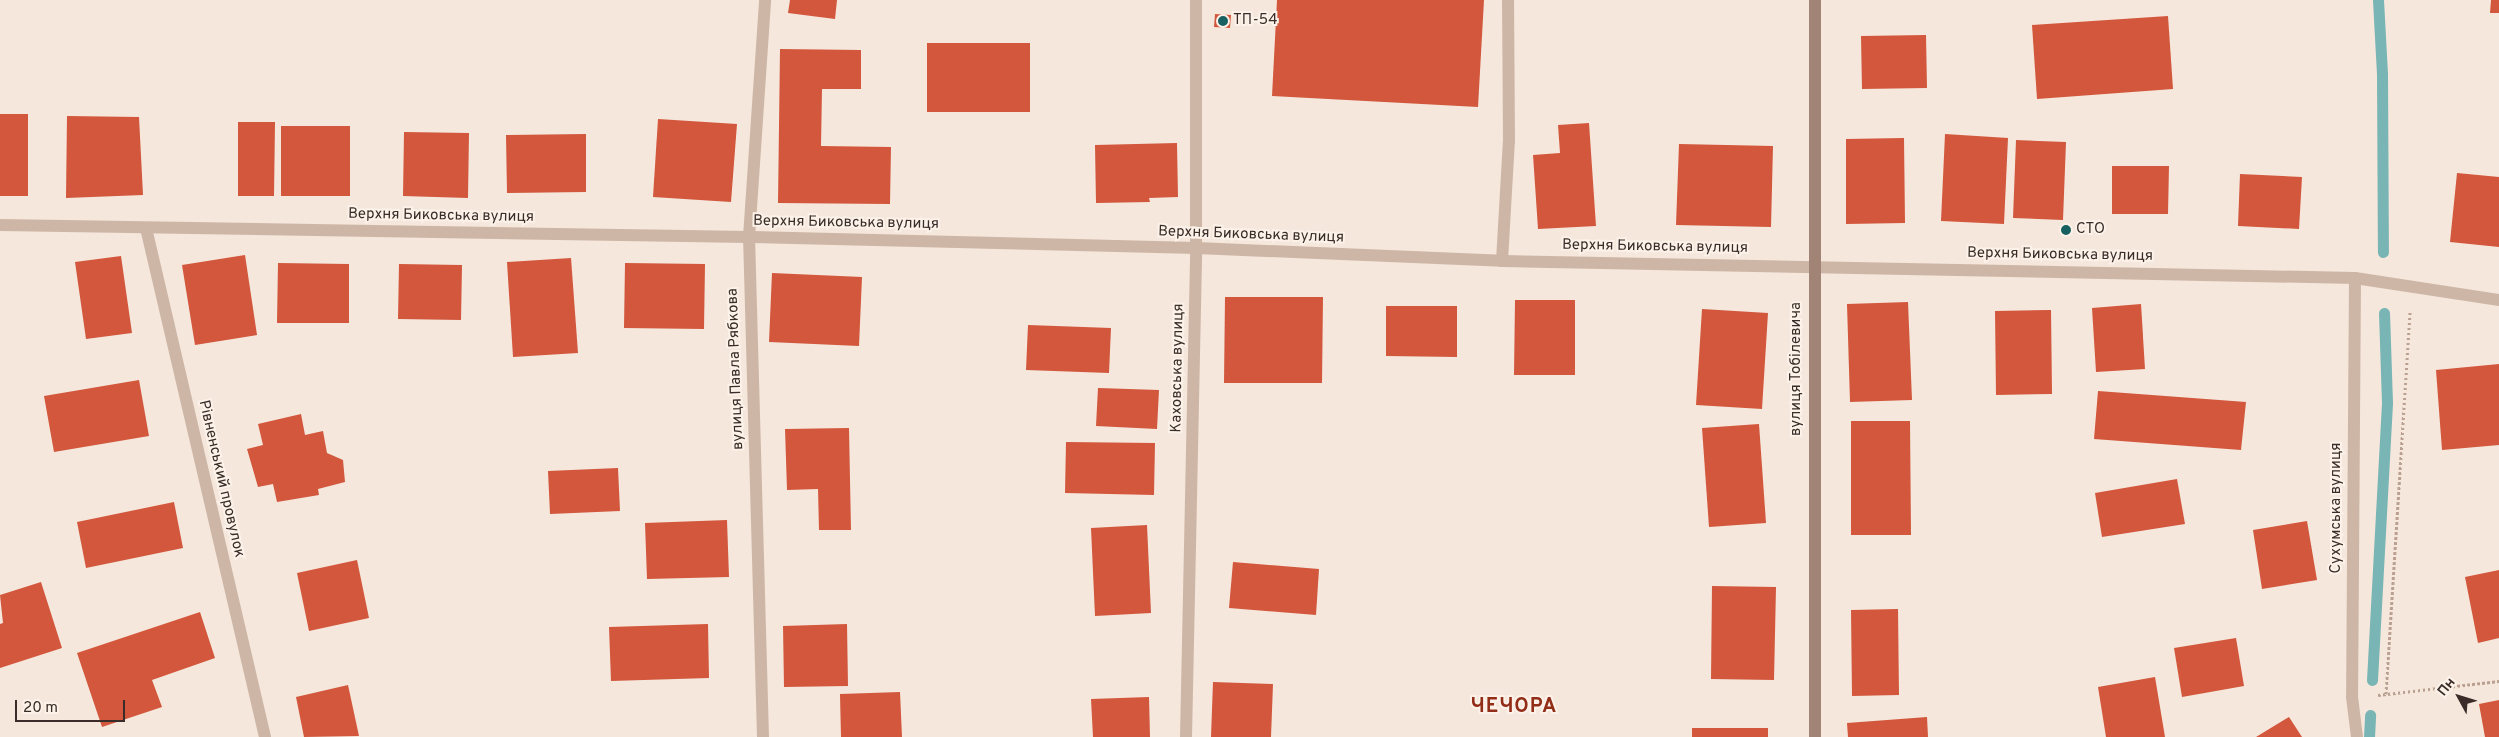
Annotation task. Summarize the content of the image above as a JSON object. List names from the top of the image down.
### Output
{
  "streets": {
    "street": [
      "Верхня Биковська вулиця",
      "Каховська вулиця",
      "вулиця Павла Рябкова",
      "вулиця Тобілевича",
      "Рівненський провулок",
      "Сухумська вулиця"
    ]
  },
  "crossings": [
    ["Верхня Биковська вулиця", "Каховська вулиця"],
    ["Верхня Биковська вулиця", "вулиця Павла Рябкова"],
    ["Верхня Биковська вулиця", "вулиця Тобілевича"],
    ["Верхня Биковська вулиця", "Рівненський провулок"],
    ["Верхня Биковська вулиця", "Сухумська вулиця"]
  ],
  "districts": ["ЧЕЧОРА"],
  "places": ["ТП-54", "СТО"],
  "scale_bar": "20 m",
  "north": "top left"
}
